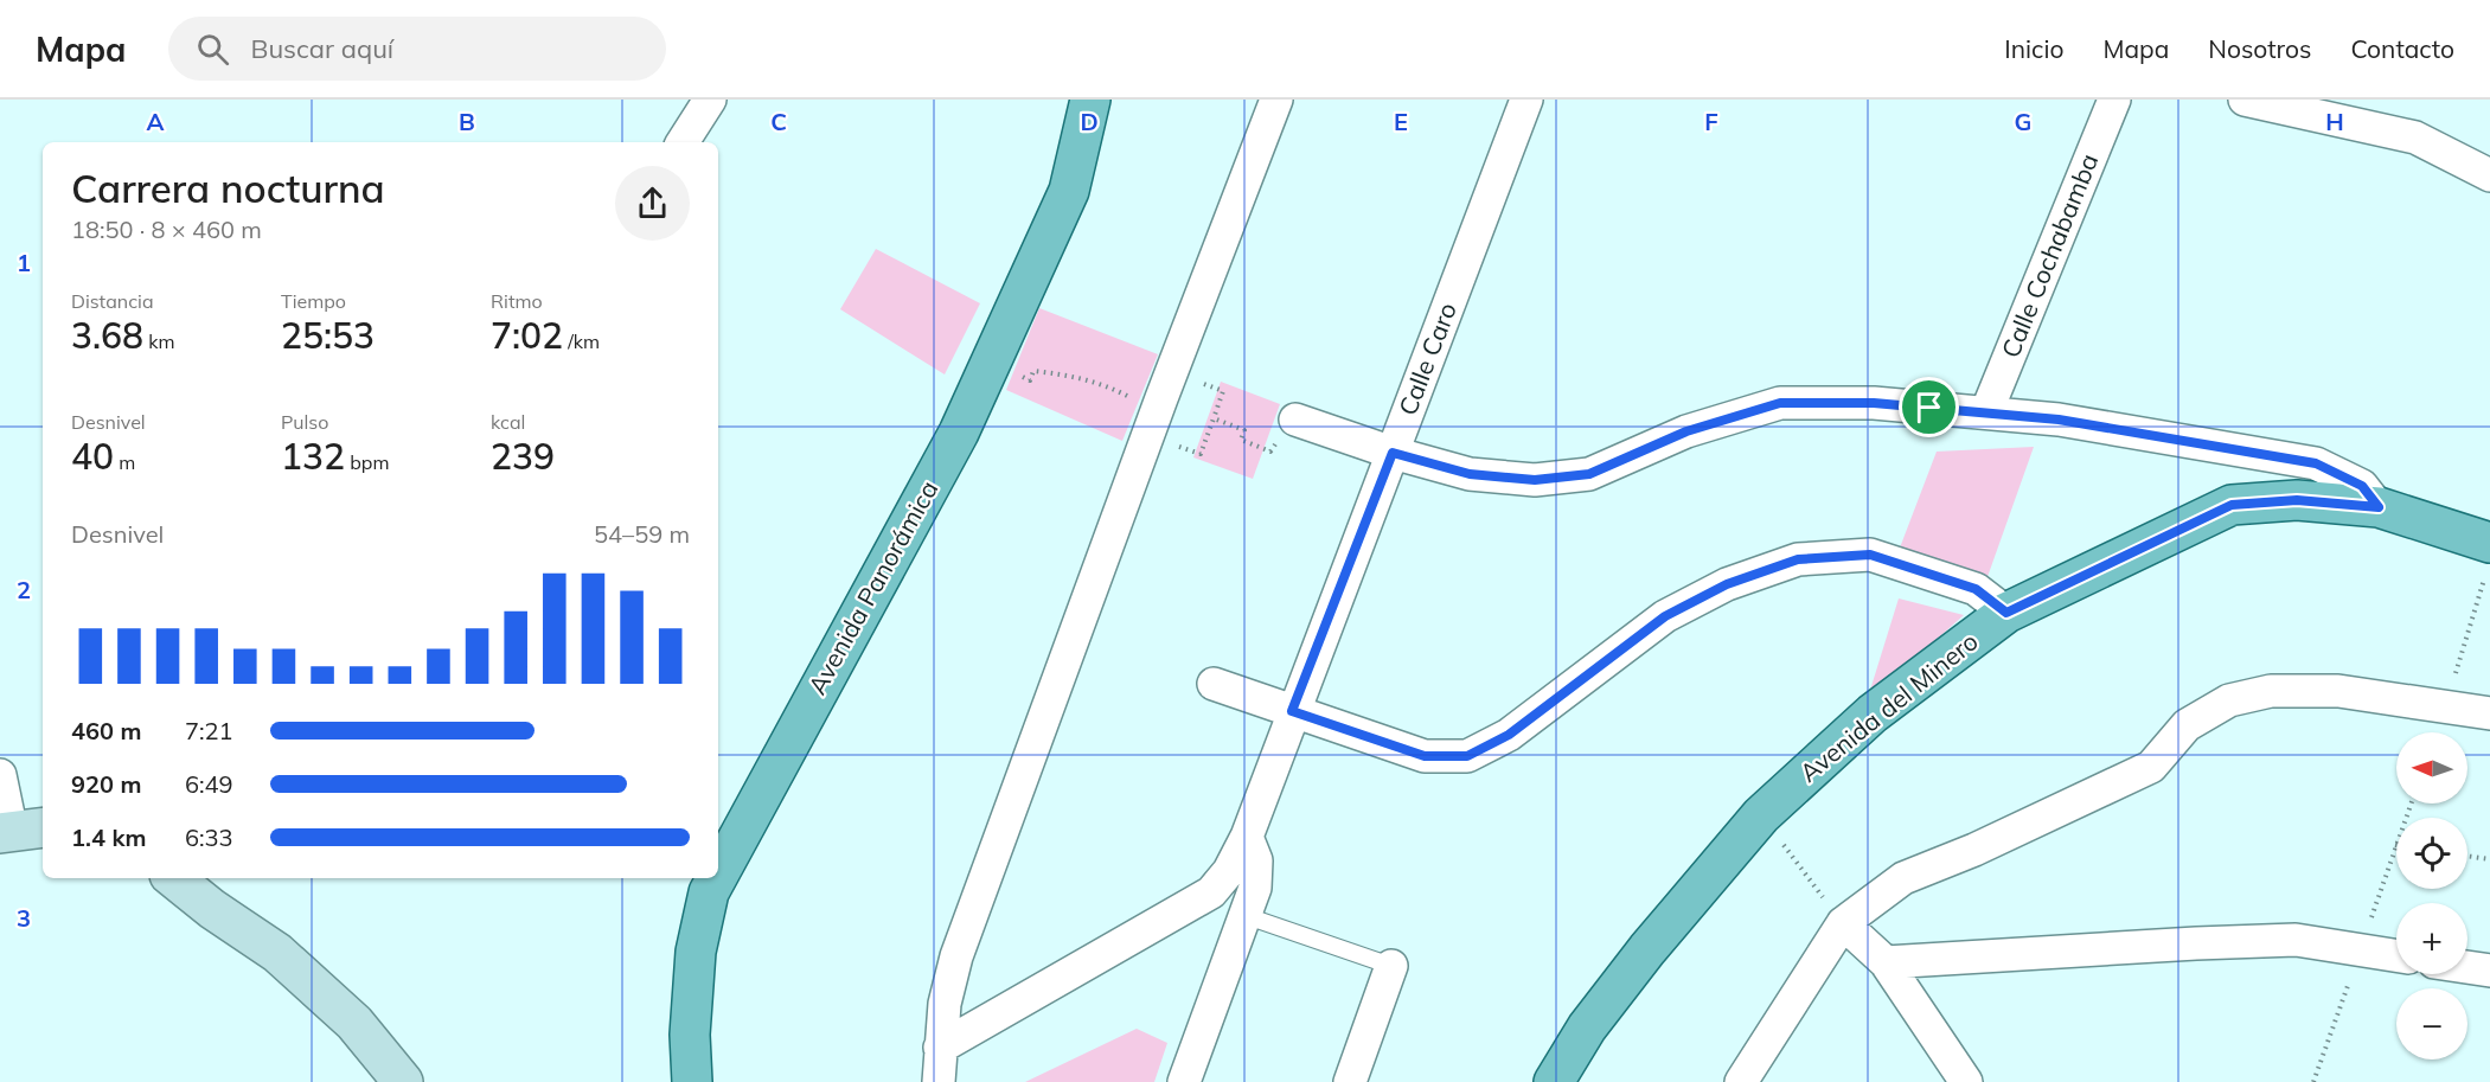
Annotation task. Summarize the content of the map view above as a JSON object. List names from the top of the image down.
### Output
{
  "streets": {
    "main road": ["Avenida Panorámica", "Avenida del Minero"],
    "street": ["Calle Cochabamba", "Calle Caro"]
  },
  "north": "left",
  "page": {
    "header": "Mapa",
    "search": "Buscar aquí",
    "nav": [
      "Inicio",
      "Mapa",
      "Nosotros",
      "Contacto"
    ],
    "heading": ["Carrera nocturna", "18:50 · 8 × 460 m"],
    "stats": [
      ["Distancia", "3.68 km"],
      ["Tiempo", "25:53"],
      ["Ritmo", "7:02 /km"],
      ["Desnivel", "40 m"],
      ["Pulso", "132 bpm"],
      ["kcal", "239"]
    ],
    "chart": ["Desnivel", "54–59 m"],
    "list": [
      {
        "name": "460 m",
        "note": "7:21"
      },
      {
        "name": "920 m",
        "note": "6:49"
      },
      {
        "name": "1.4 km",
        "note": "6:33"
      }
    ],
    "map_buttons": ["+", "−"]
  },
  "grid": {
    "columns": [
      "A",
      "B",
      "C",
      "D",
      "E",
      "F",
      "G",
      "H"
    ],
    "rows": ["1", "2", "3"]
  }
}
